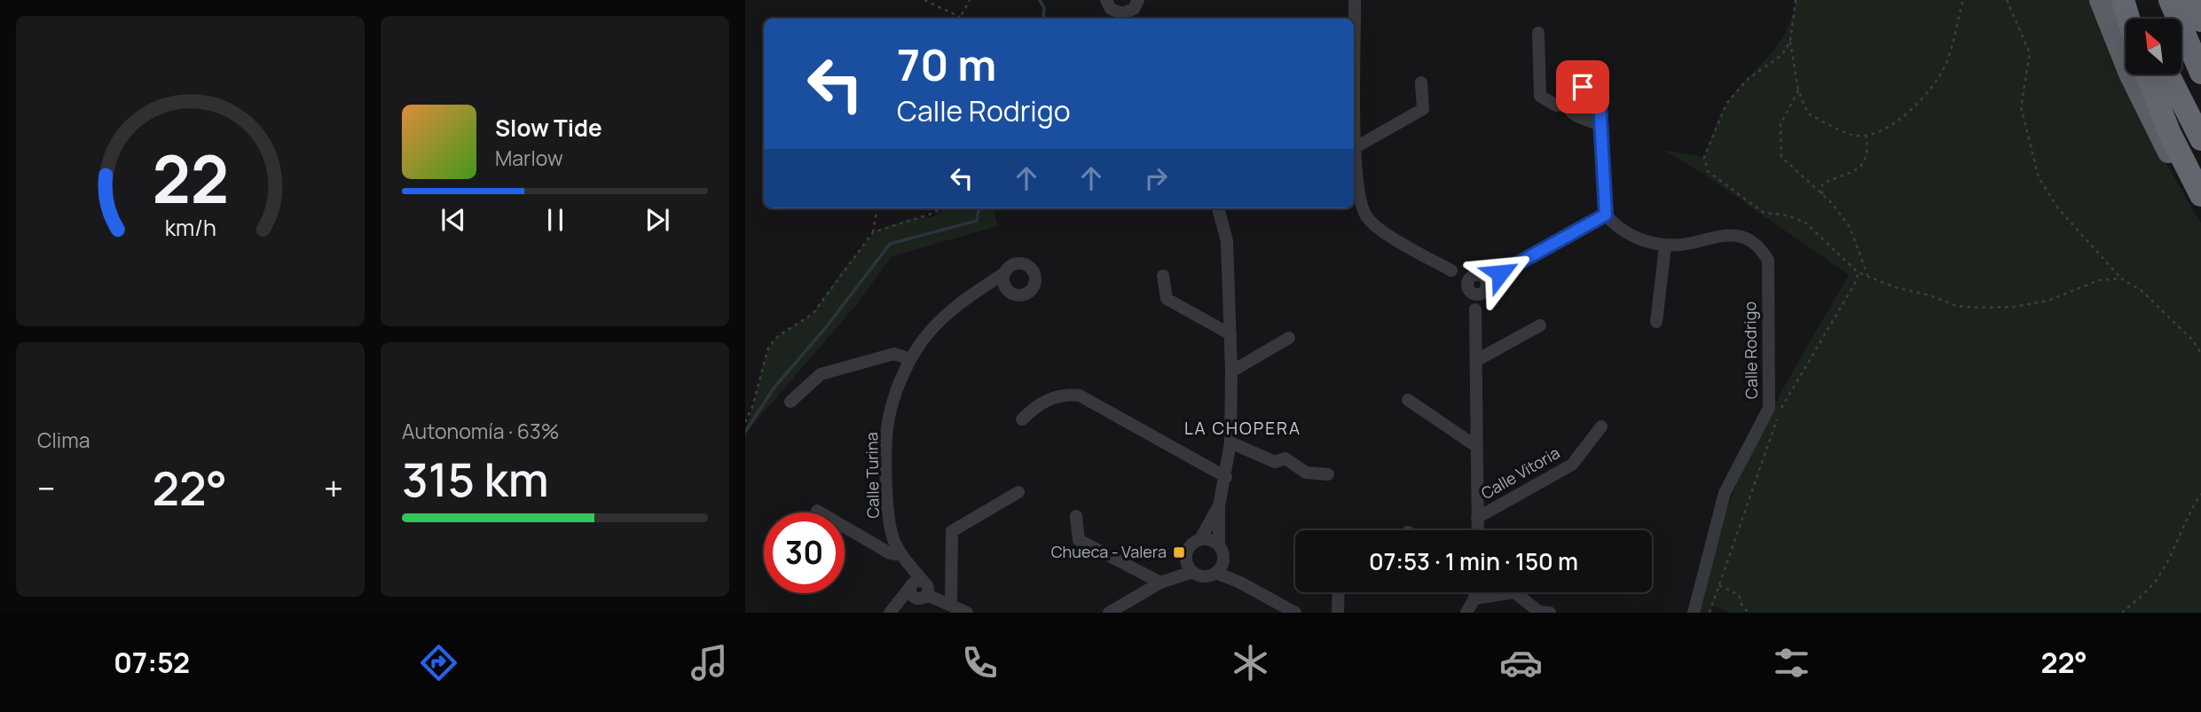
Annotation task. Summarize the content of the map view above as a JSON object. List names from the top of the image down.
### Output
{
  "streets": {
    "street": ["Calle Rodrigo", "Calle Vitoria", "Calle Turina"]
  },
  "districts": ["LA CHOPERA"],
  "places": {
    "transit": ["Chueca - Valera"]
  },
  "north": "top left",
  "page": {
    "turn": ["70 m", "Calle Rodrigo"],
    "song": ["Slow Tide", "Marlow"],
    "tile": [
      "Clima",
      ["Autonomía · 63%", "315 km"]
    ],
    "heat": ["−", "22°", "+"],
    "limit": "30",
    "trip": "07:53 · 1 min · 150 m",
    "tabs": ["07:52", "22°"],
    "gauge": ["22", "km/h"]
  }
}
